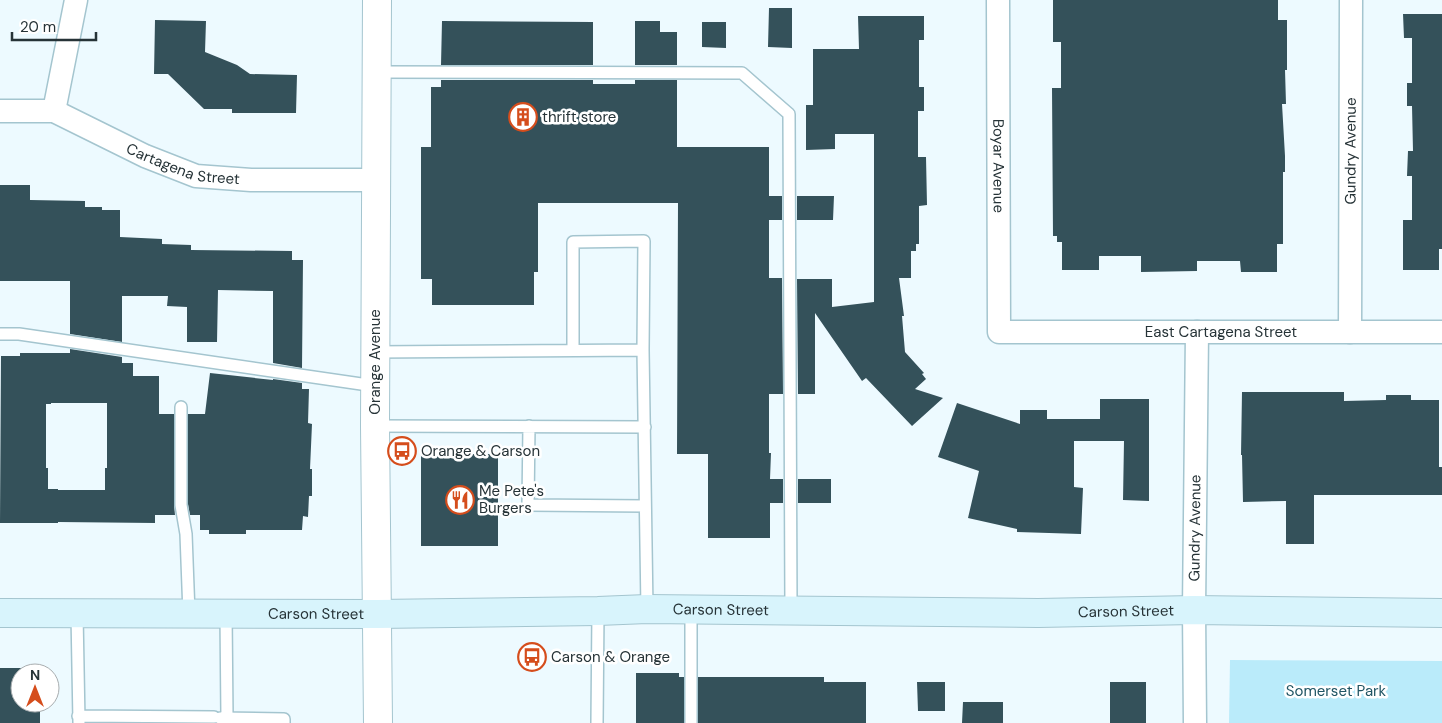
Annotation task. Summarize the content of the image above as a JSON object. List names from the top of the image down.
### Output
{
  "streets": {
    "main road": ["Carson Street"],
    "street": [
      "Gundry Avenue",
      "Cartagena Street",
      "Boyar Avenue",
      "East Cartagena Street",
      "Orange Avenue"
    ]
  },
  "crossings": [
    ["Gundry Avenue", "East Cartagena Street"],
    ["Gundry Avenue", "Carson Street"],
    ["Cartagena Street", "Orange Avenue"],
    ["Boyar Avenue", "East Cartagena Street"],
    ["Orange Avenue", "Carson Street"]
  ],
  "parks": ["Somerset Park"],
  "places": {
    "building": ["thrift store"],
    "bus stop": ["Orange & Carson", "Carson & Orange"],
    "restaurant": ["Me Pete's Burgers"]
  },
  "scale_bar": "20 m",
  "north": "top"
}
